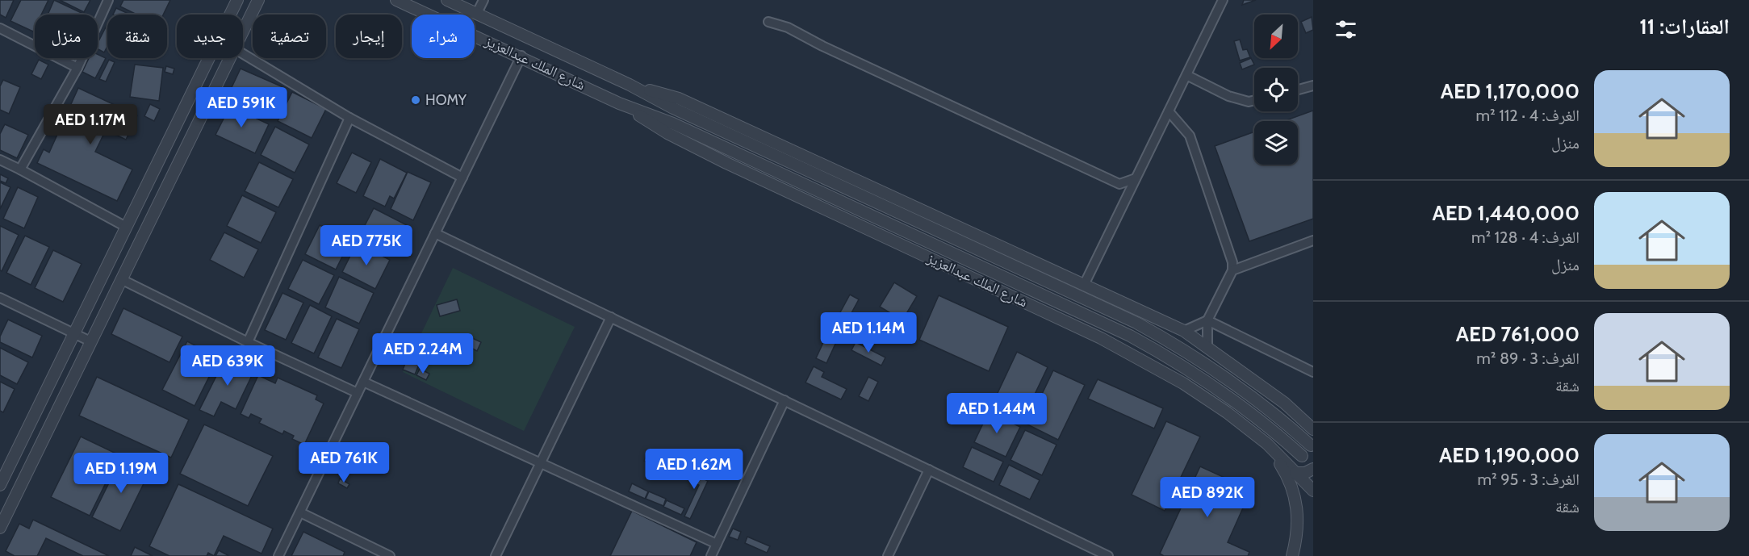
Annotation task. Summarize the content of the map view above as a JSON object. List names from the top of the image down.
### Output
{
  "streets": {
    "street": ["شارع الملك عبدالعزيز"]
  },
  "places": ["HOMY"],
  "north": "bottom left",
  "page": {
    "heading": "العقارات: 11",
    "chip": [
      "شراء",
      "إيجار",
      "تصفية",
      "جديد",
      "شقة",
      "منزل"
    ],
    "list": [
      {
        "name": "AED 1,170,000",
        "note": "الغرف: 4 · 112 m² · منزل"
      },
      {
        "name": "AED 1,440,000",
        "note": "الغرف: 4 · 128 m² · منزل"
      },
      {
        "name": "AED 761,000",
        "note": "الغرف: 3 · 89 m² · شقة"
      },
      {
        "name": "AED 1,190,000",
        "note": "الغرف: 3 · 95 m² · شقة"
      }
    ],
    "price": [
      "AED 591K",
      "AED 1.17M",
      "AED 775K",
      "AED 1.14M",
      "AED 2.24M",
      "AED 639K",
      "AED 1.44M",
      "AED 761K",
      "AED 1.62M",
      "AED 1.19M",
      "AED 892K"
    ]
  }
}
